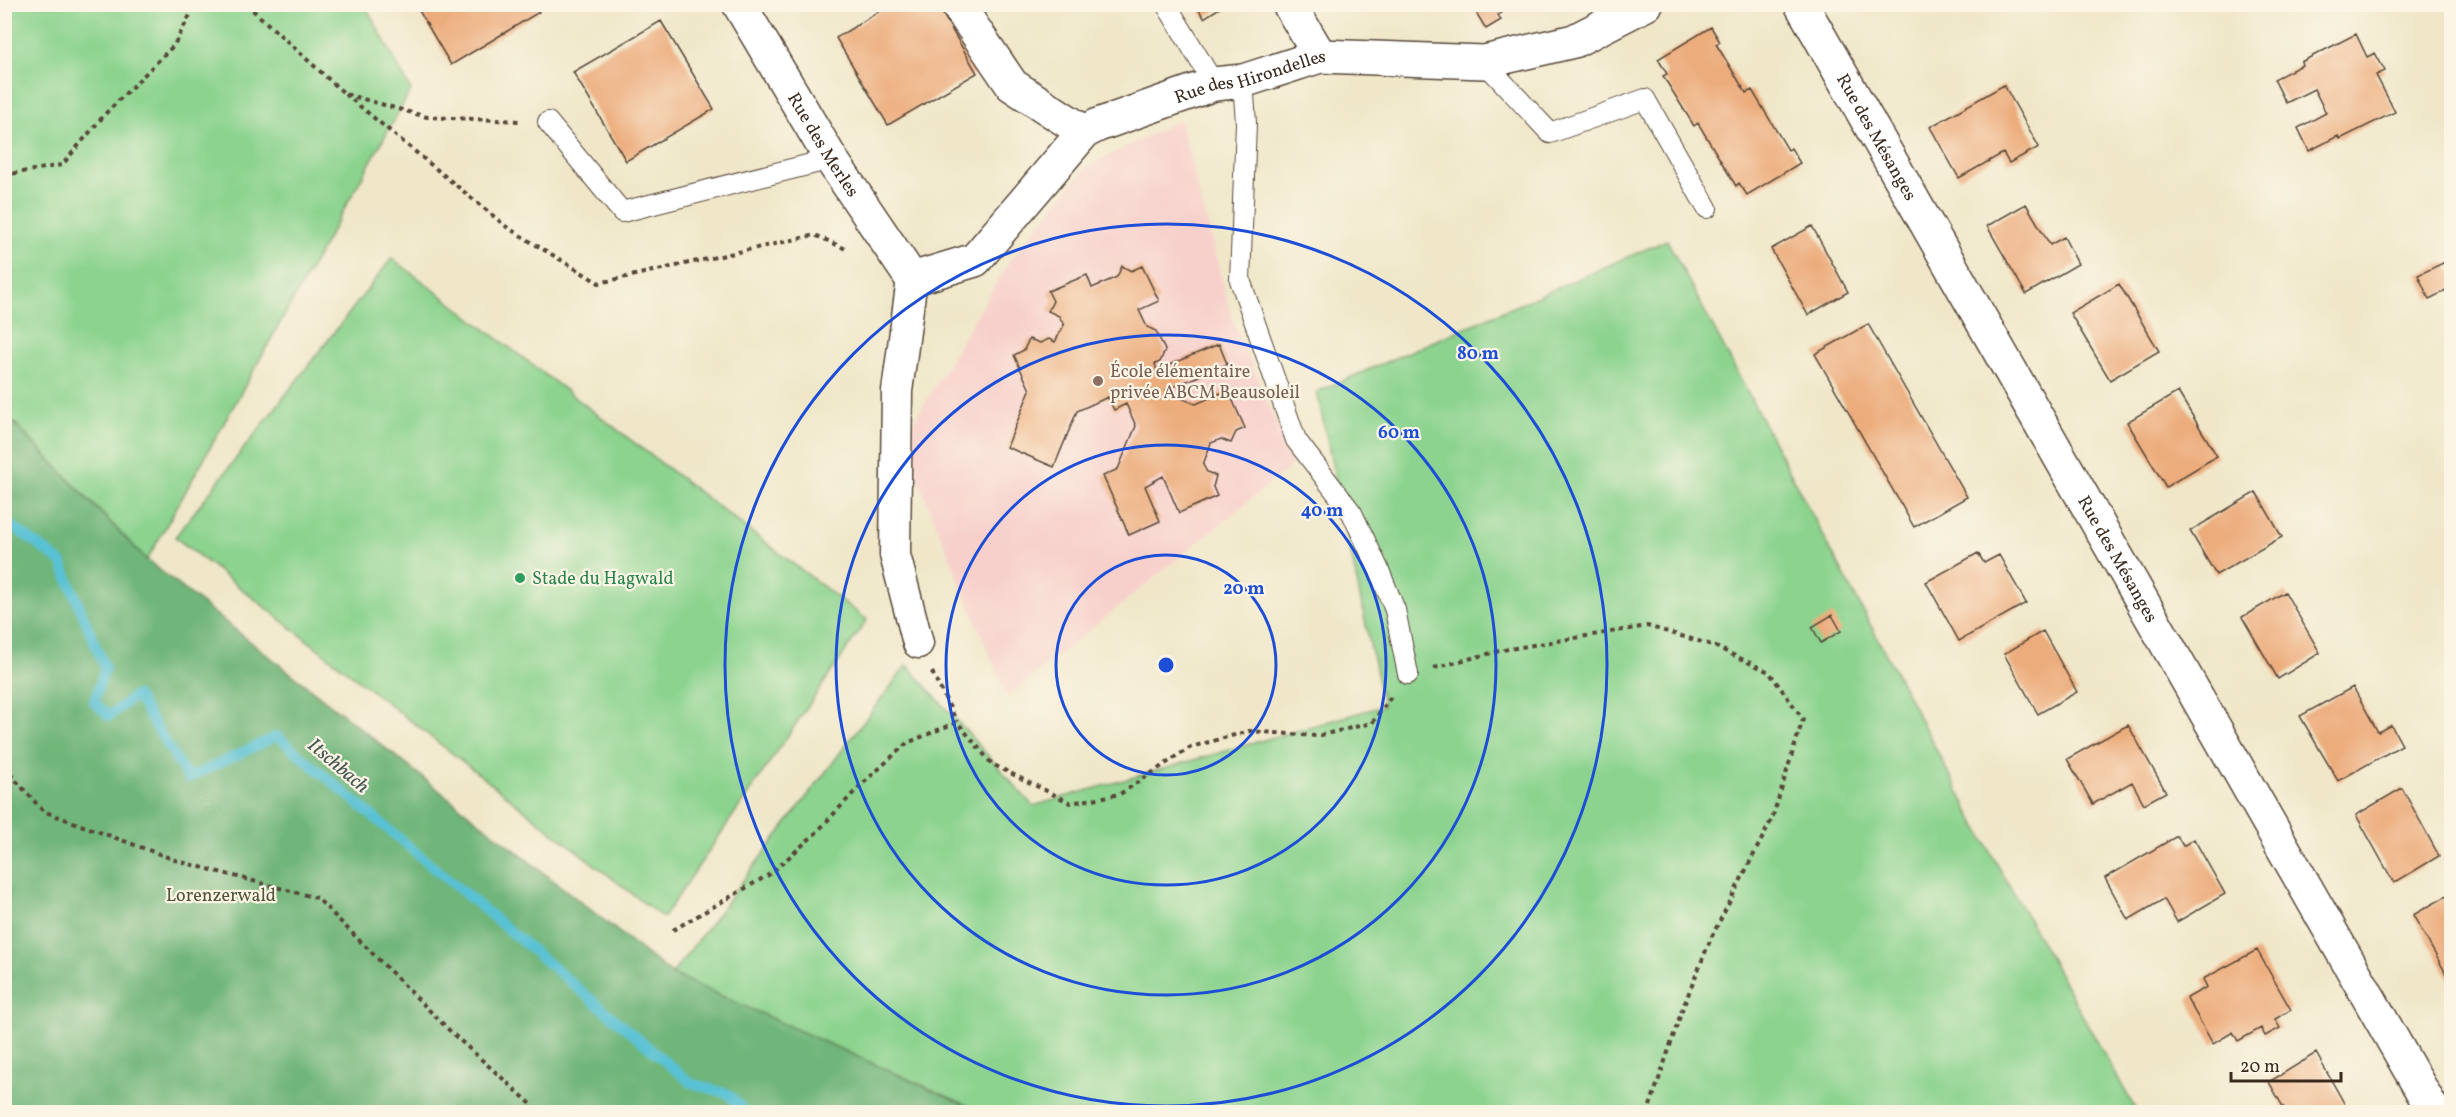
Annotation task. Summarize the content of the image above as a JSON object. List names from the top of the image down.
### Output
{
  "streets": {
    "street": ["Rue des Hirondelles", "Rue des Mésanges", "Rue des Merles"]
  },
  "crossings": [
    ["Rue des Hirondelles", "Rue des Merles"]
  ],
  "water": ["Itschbach"],
  "parks": ["Lorenzerwald"],
  "places": ["École élémentaire privée ABCM Beausoleil", "Stade du Hagwald"],
  "scale_bar": "20 m",
  "rings": [
    "80 m",
    "60 m",
    "40 m",
    "20 m"
  ]
}
